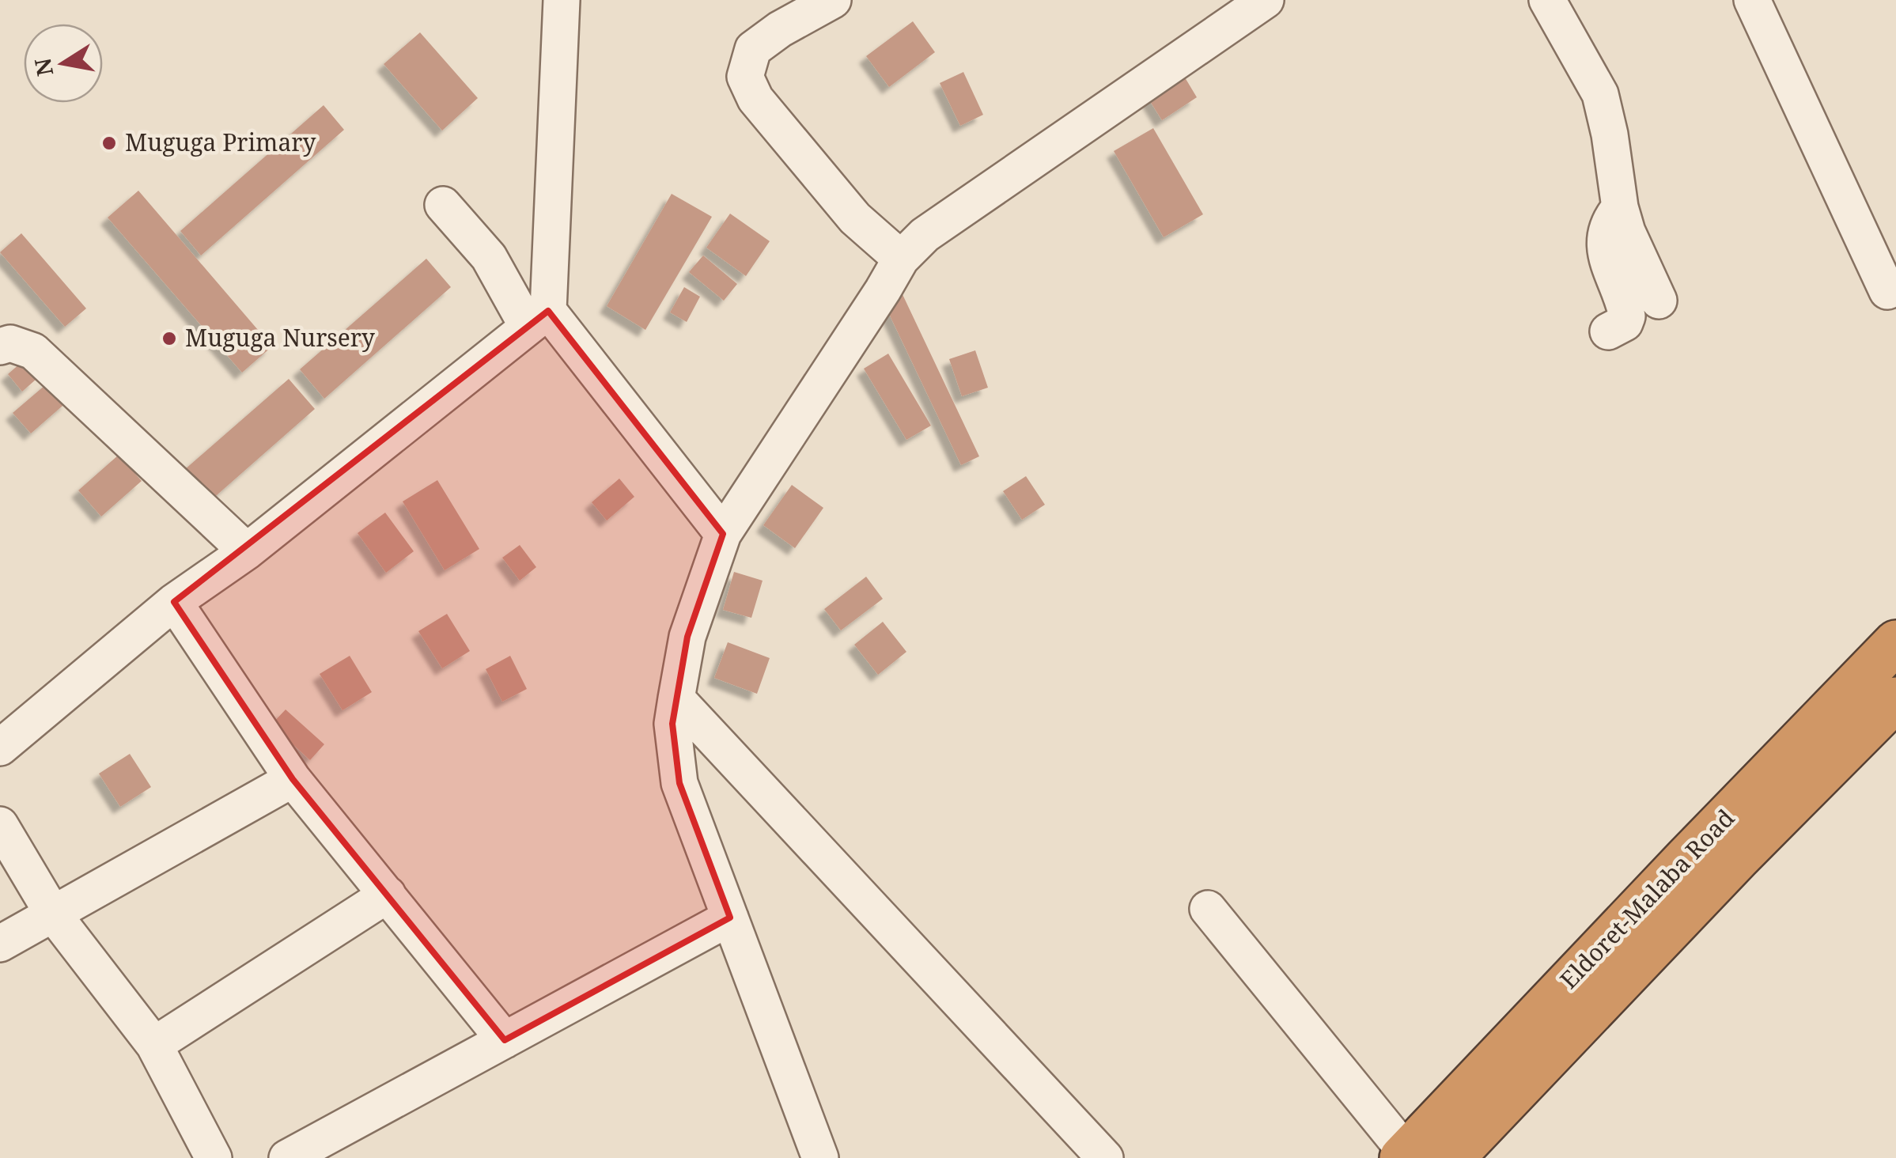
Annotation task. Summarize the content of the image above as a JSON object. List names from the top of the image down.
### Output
{
  "streets": {
    "highway": ["Eldoret-Malaba Road"]
  },
  "places": ["Muguga Primary", "Muguga Nursery"],
  "north": "left"
}
